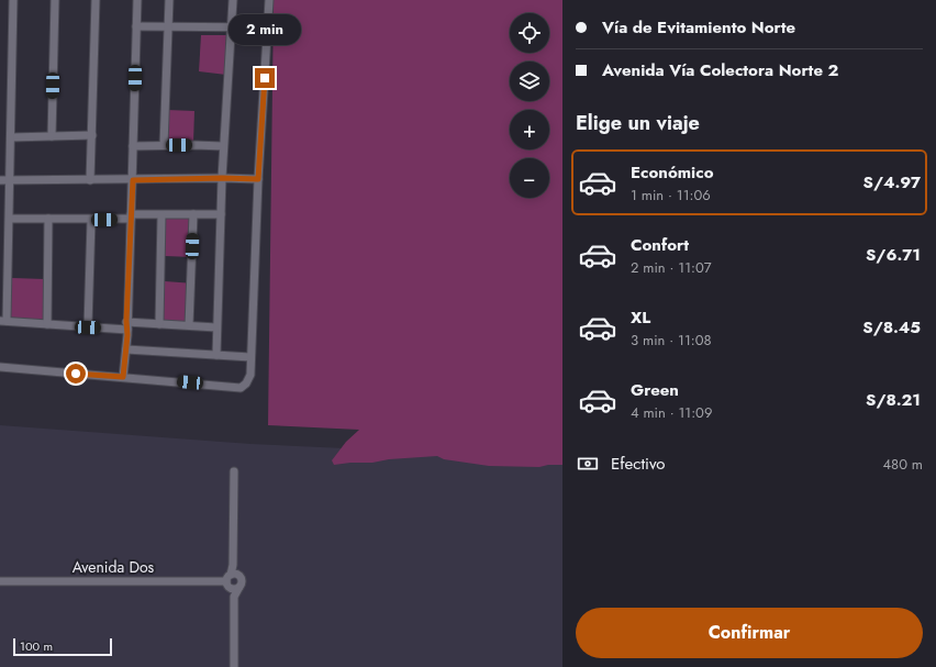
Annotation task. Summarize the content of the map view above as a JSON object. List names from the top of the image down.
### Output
{
  "streets": {
    "street": ["Avenida Dos"]
  },
  "scale_bar": "100 m",
  "page": {
    "banner": ["Vía de Evitamiento Norte", "Avenida Vía Colectora Norte 2"],
    "map_buttons": ["+", "−"],
    "bubble": "2 min",
    "heading": "Elige un viaje",
    "list": [
      {
        "name": "Económico",
        "note": "1 min · 11:06",
        "value": "S/4.97"
      },
      {
        "name": "Confort",
        "note": "2 min · 11:07",
        "value": "S/6.71"
      },
      {
        "name": "XL",
        "note": "3 min · 11:08",
        "value": "S/8.45"
      },
      {
        "name": "Green",
        "note": "4 min · 11:09",
        "value": "S/8.21"
      }
    ],
    "pay": ["Efectivo", "480 m"],
    "buttons": "Confirmar",
    "scale": "100 m"
  }
}
